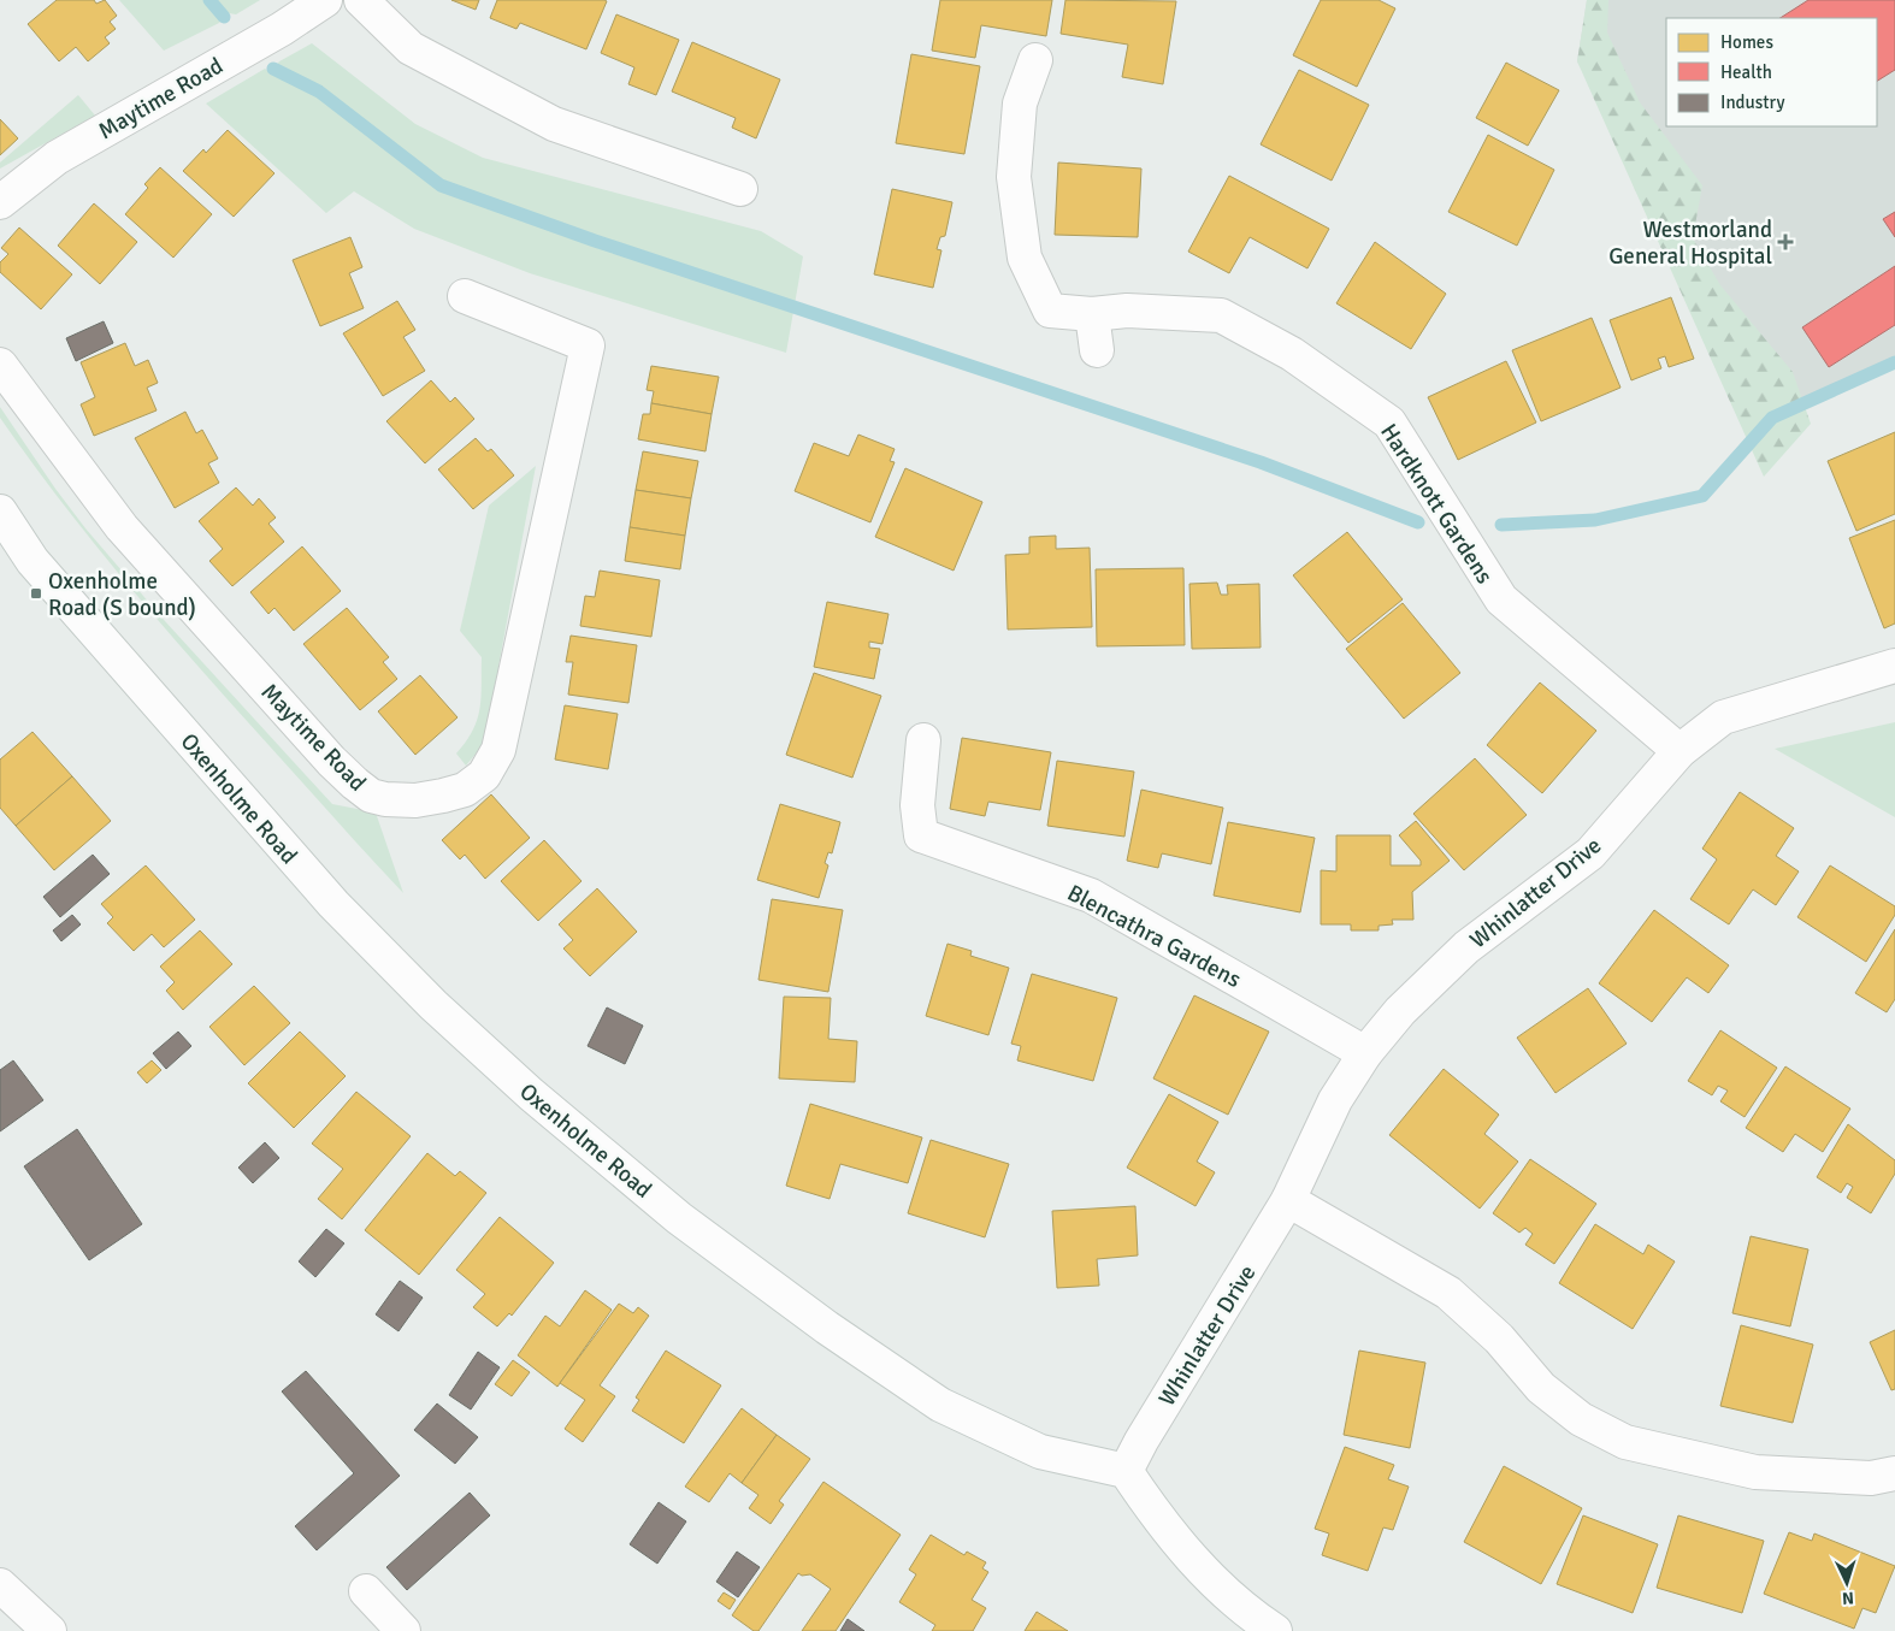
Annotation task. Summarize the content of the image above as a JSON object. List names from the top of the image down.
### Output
{
  "streets": {
    "street": [
      "Maytime Road",
      "Hardknott Gardens",
      "Oxenholme Road",
      "Whinlatter Drive",
      "Blencathra Gardens"
    ]
  },
  "crossings": [
    ["Hardknott Gardens", "Whinlatter Drive"],
    ["Oxenholme Road", "Whinlatter Drive"],
    ["Whinlatter Drive", "Blencathra Gardens"]
  ],
  "places": {
    "health": ["Westmorland General Hospital"],
    "transit": ["Oxenholme Road (S bound)"]
  },
  "legend": ["Homes", "Health", "Industry"],
  "north": "bottom"
}
